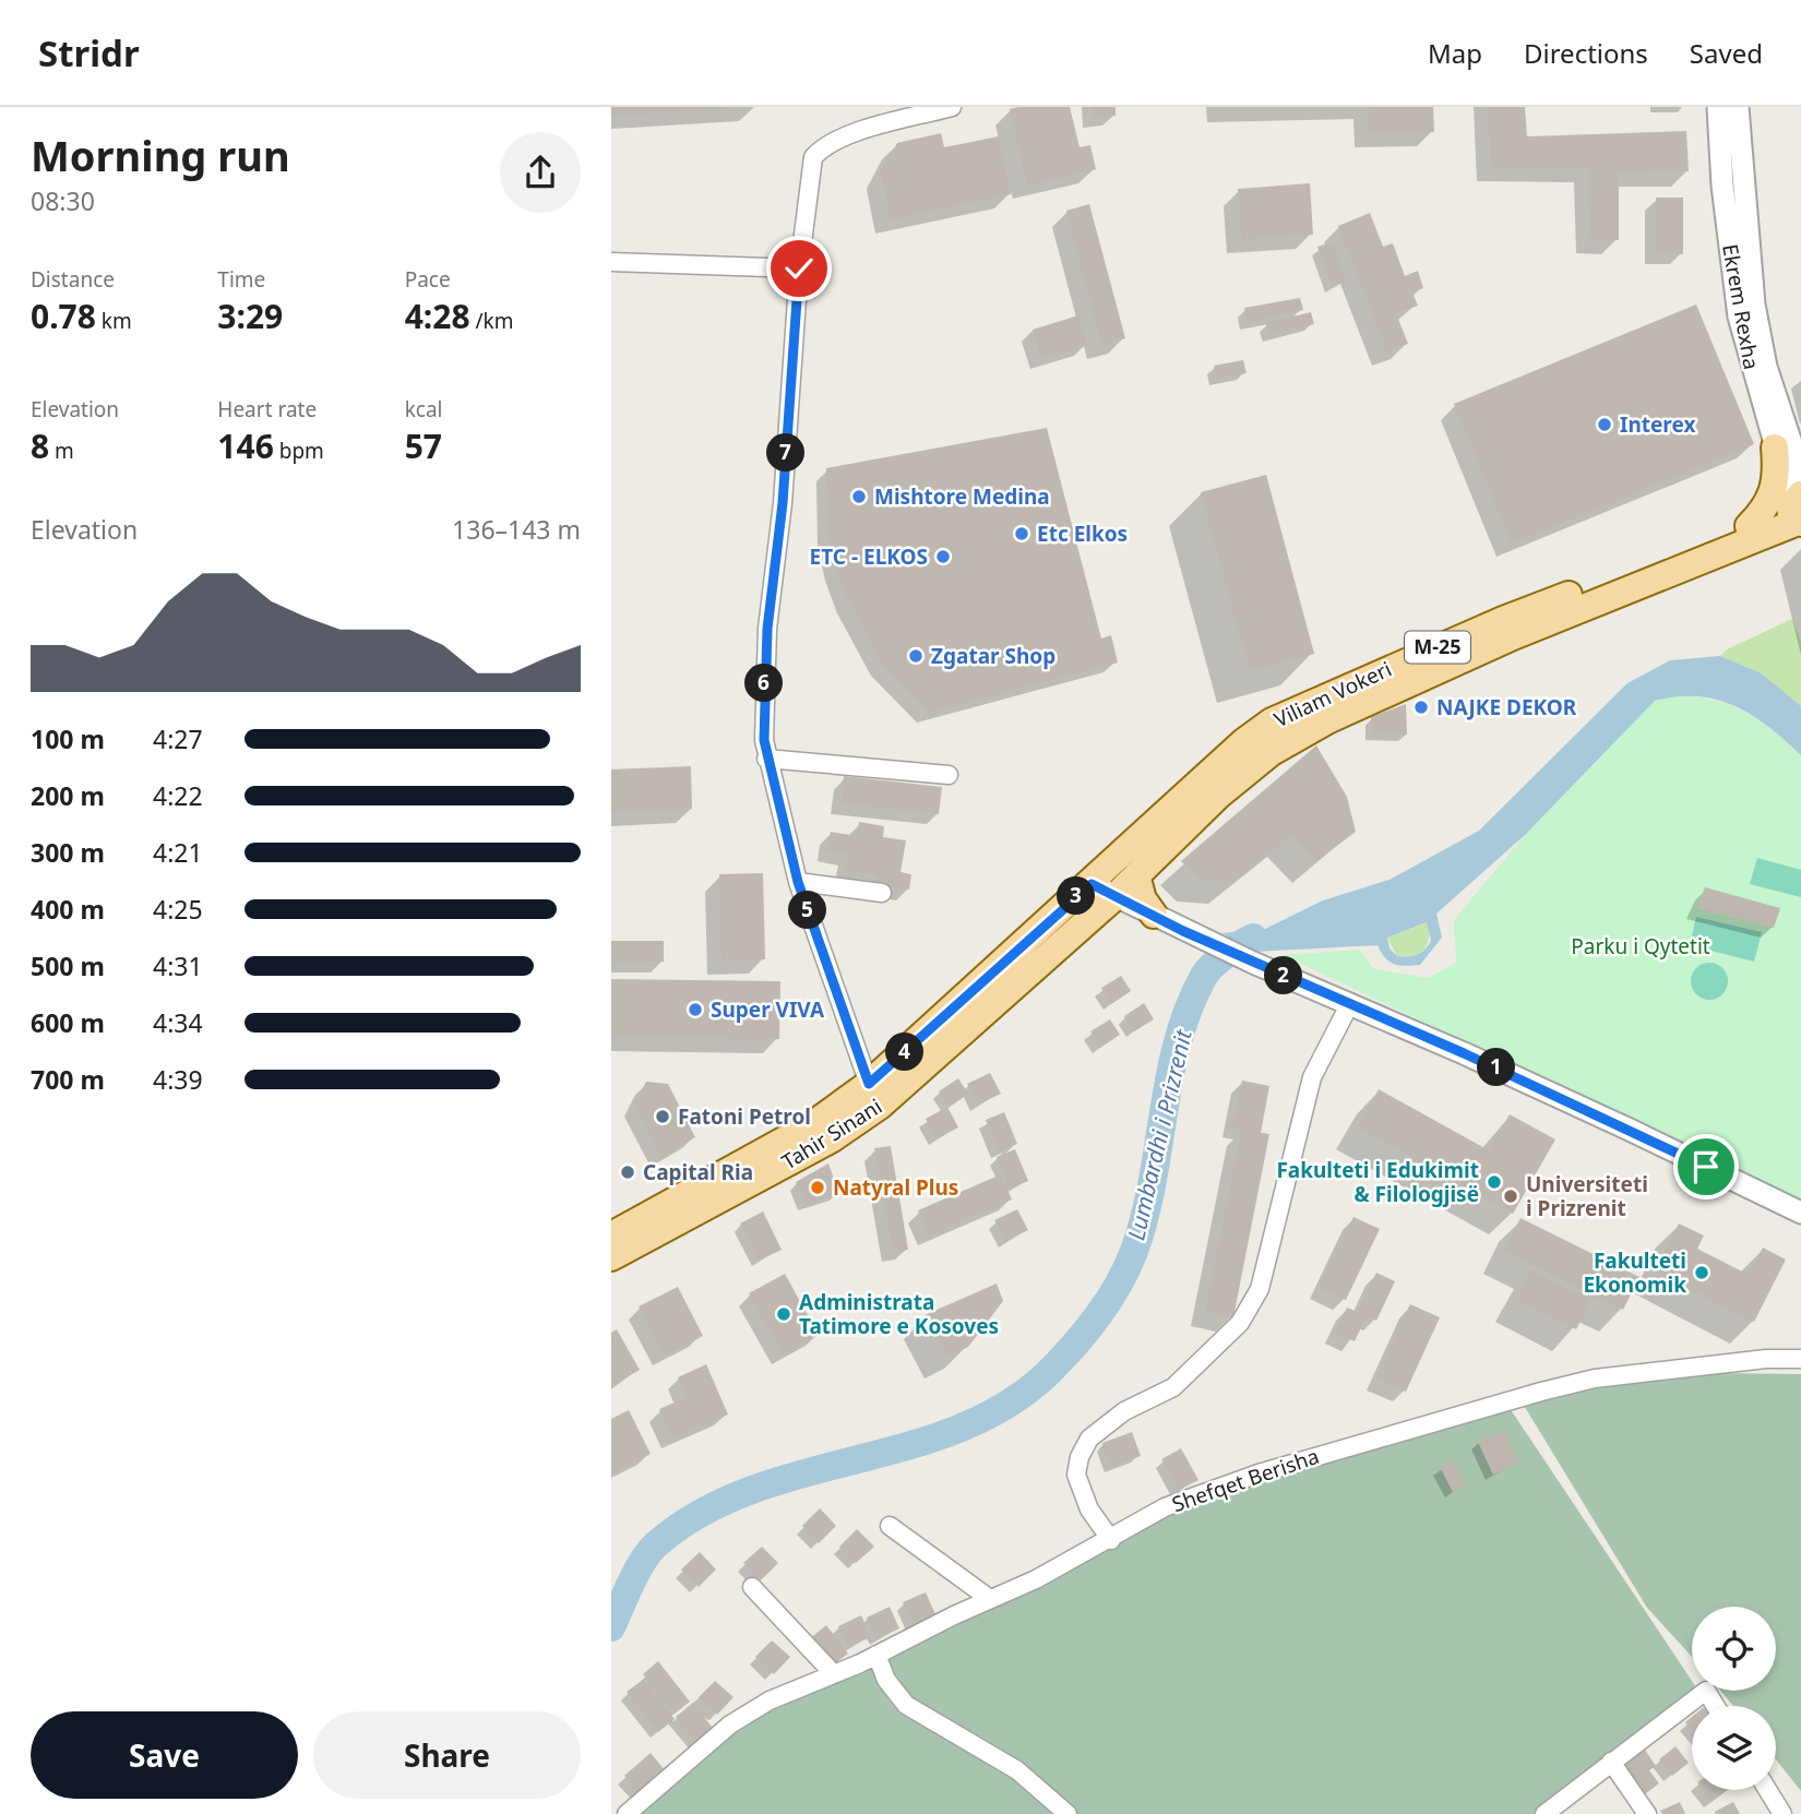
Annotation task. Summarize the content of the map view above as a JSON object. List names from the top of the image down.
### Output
{
  "streets": {
    "main road": ["M-25", "Viliam Vokeri", "Tahir Sinani"],
    "street": ["Ekrem Rexha", "Shefqet Berisha"]
  },
  "crossings": [
    ["Ekrem Rexha", "Viliam Vokeri"],
    ["Viliam Vokeri", "Tahir Sinani"]
  ],
  "water": ["Lumbardhi i Prizrenit"],
  "parks": ["Parku i Qytetit"],
  "places": [
    "Interex",
    "Mishtore Medina",
    "Etc Elkos",
    "ETC - ELKOS",
    "Zgatar Shop",
    "NAJKE DEKOR",
    "Super VIVA",
    "Fatoni Petrol",
    "Capital Ria",
    "Fakulteti i Edukimit & Filologjisë",
    "Natyral Plus",
    "Universiteti i Prizrenit",
    "Fakulteti Ekonomik",
    "Administrata Tatimore e Kosoves"
  ],
  "page": {
    "header": "Stridr",
    "nav": ["Map", "Directions", "Saved"],
    "heading": ["Morning run", "08:30"],
    "stats": [
      ["Distance", "0.78 km"],
      ["Time", "3:29"],
      ["Pace", "4:28 /km"],
      ["Elevation", "8 m"],
      ["Heart rate", "146 bpm"],
      ["kcal", "57"]
    ],
    "pins": [
      "7",
      "6",
      "3",
      "5",
      "2",
      "4",
      "1"
    ],
    "chart": ["Elevation", "136–143 m"],
    "list": [
      {
        "name": "100 m",
        "note": "4:27"
      },
      {
        "name": "200 m",
        "note": "4:22"
      },
      {
        "name": "300 m",
        "note": "4:21"
      },
      {
        "name": "400 m",
        "note": "4:25"
      },
      {
        "name": "500 m",
        "note": "4:31"
      },
      {
        "name": "600 m",
        "note": "4:34"
      },
      {
        "name": "700 m",
        "note": "4:39"
      }
    ],
    "buttons": ["Save", "Share"]
  }
}
